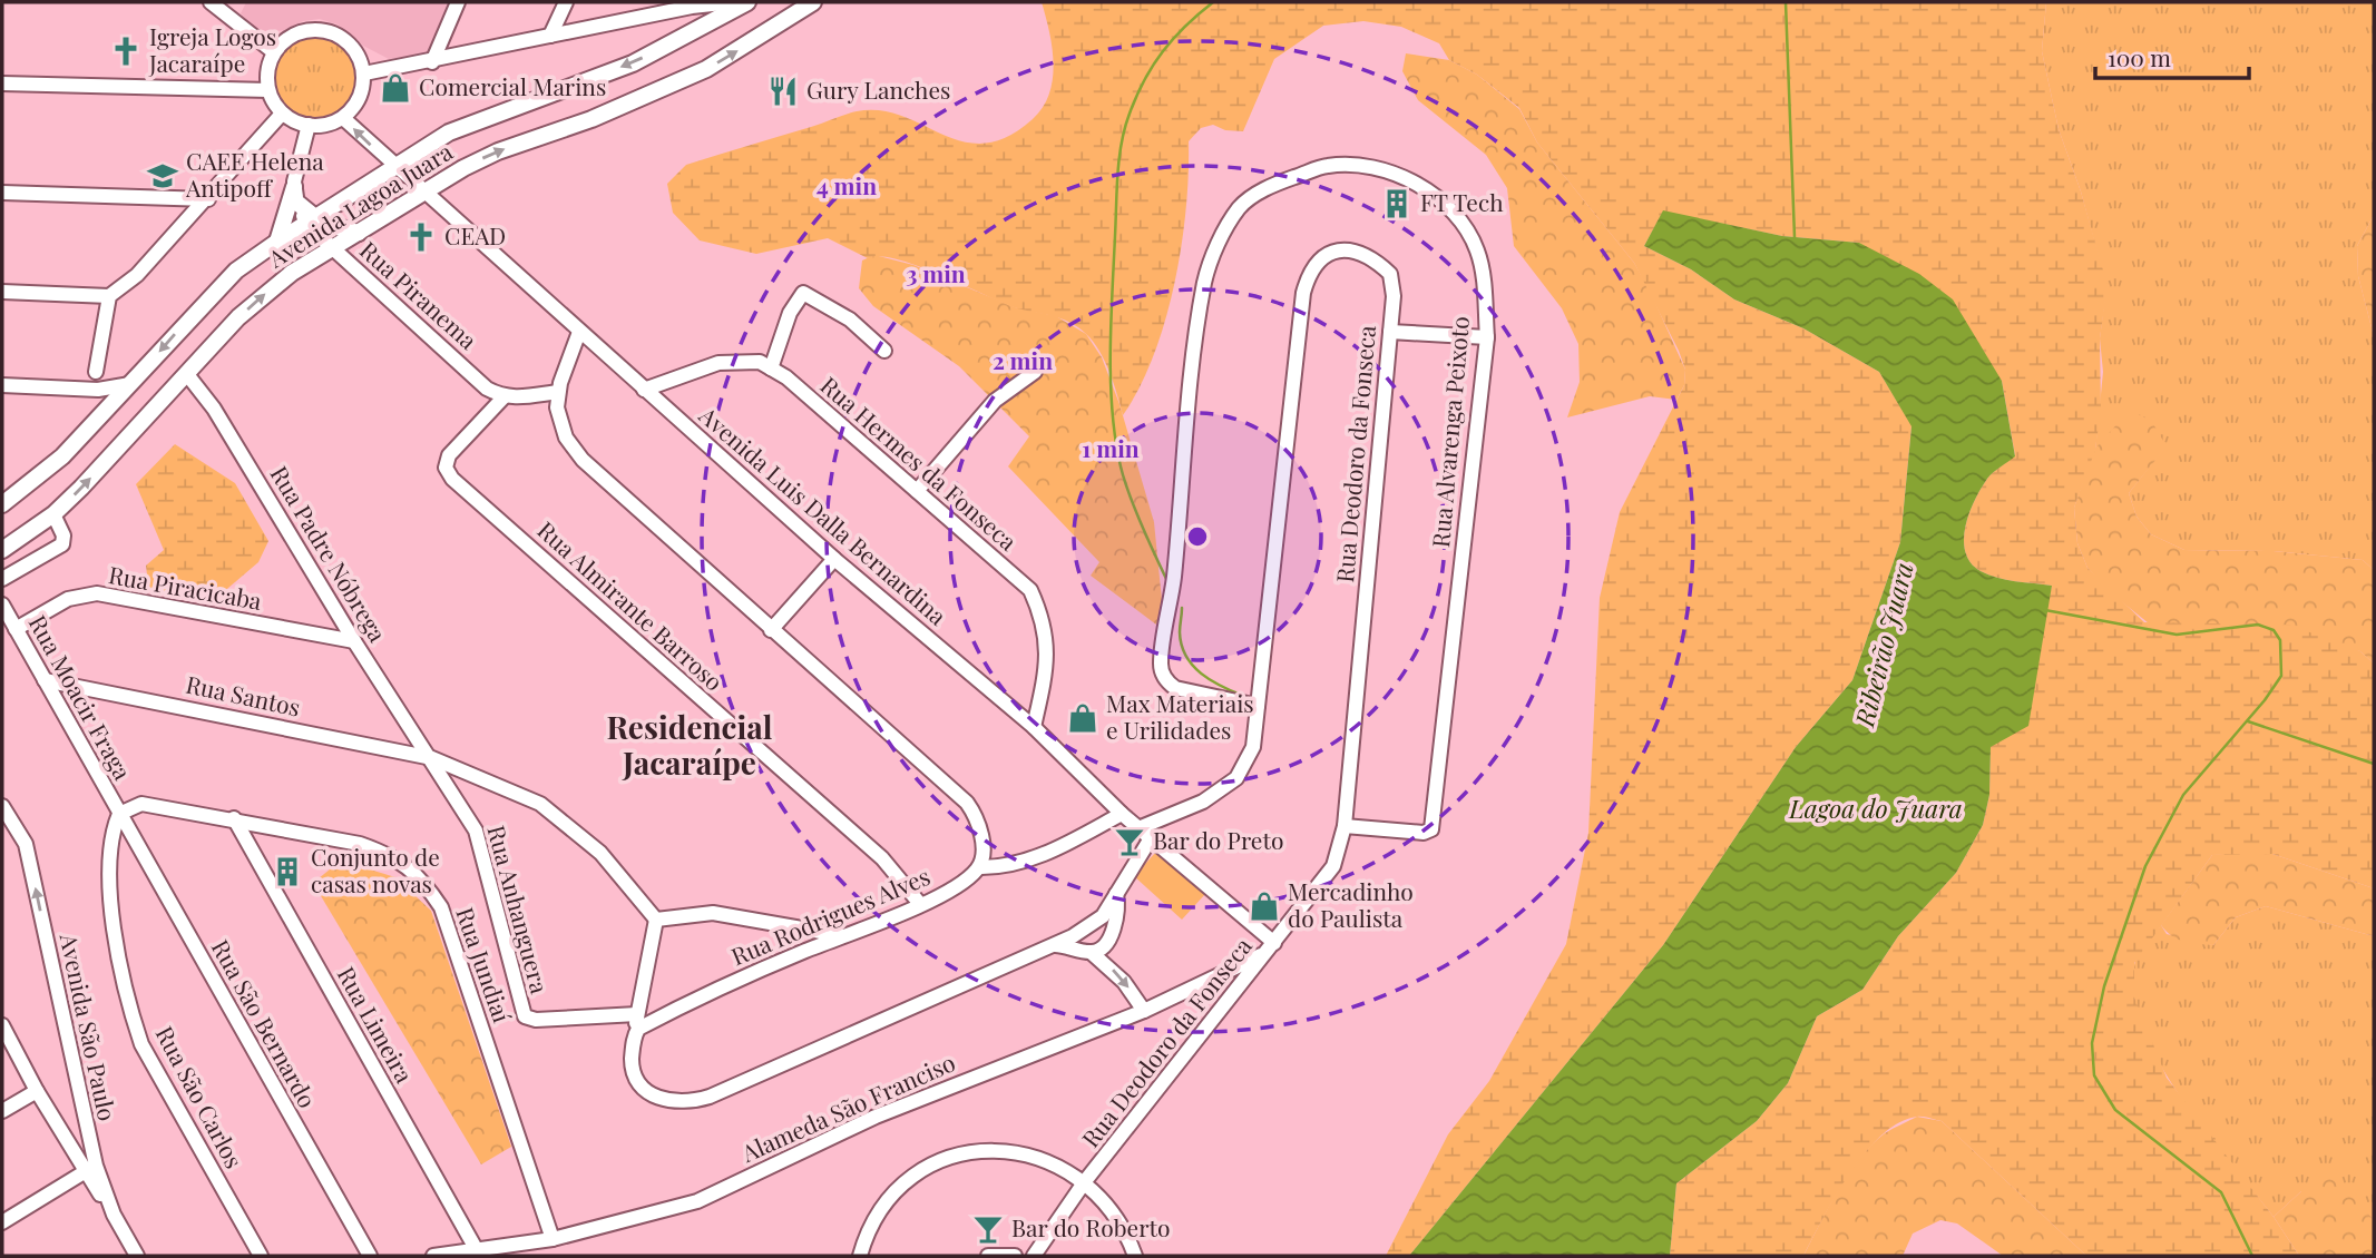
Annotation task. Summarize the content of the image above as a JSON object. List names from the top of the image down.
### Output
{
  "streets": {
    "main road": ["Avenida Lagoa Juara"],
    "street": [
      "Rua Piranema",
      "Rua Alvarenga Peixoto",
      "Rua Deodoro da Fonseca",
      "Rua Hermes da Fonseca",
      "Avenida Luis Dalla Bernardina",
      "Rua Padre Nóbrega",
      "Rua Piracicaba",
      "Rua Almirante Barroso",
      "Rua Santos",
      "Rua Moacir Fraga",
      "Rua Anhanguera",
      "Rua Rodrigues Alves",
      "Rua Jundiaí",
      "Rua São Bernardo",
      "Rua Limeira",
      "Avenida São Paulo",
      "Rua São Carlos",
      "Alameda São Franciso"
    ]
  },
  "crossings": [
    ["Avenida Lagoa Juara", "Rua Piranema"],
    ["Avenida Lagoa Juara", "Avenida Luis Dalla Bernardina"],
    ["Avenida Lagoa Juara", "Rua Padre Nóbrega"],
    ["Rua Piranema", "Rua Almirante Barroso"],
    ["Rua Alvarenga Peixoto", "Rua Deodoro da Fonseca"],
    ["Rua Deodoro da Fonseca", "Avenida Luis Dalla Bernardina"],
    ["Rua Deodoro da Fonseca", "Alameda São Franciso"],
    ["Rua Hermes da Fonseca", "Avenida Luis Dalla Bernardina"],
    ["Avenida Luis Dalla Bernardina", "Alameda São Franciso"],
    ["Rua Padre Nóbrega", "Rua Piracicaba"],
    ["Rua Padre Nóbrega", "Rua Santos"],
    ["Rua Padre Nóbrega", "Rua Anhanguera"],
    ["Rua Piracicaba", "Rua Moacir Fraga"],
    ["Rua Almirante Barroso", "Rua Rodrigues Alves"],
    ["Rua Santos", "Rua Moacir Fraga"],
    ["Rua Santos", "Rua Anhanguera"],
    ["Rua Moacir Fraga", "Rua Jundiaí"],
    ["Rua Moacir Fraga", "Rua São Bernardo"],
    ["Rua Moacir Fraga", "Rua São Carlos"],
    ["Rua Jundiaí", "Rua São Bernardo"],
    ["Rua Jundiaí", "Rua Limeira"],
    ["Rua Jundiaí", "Rua São Carlos"],
    ["Rua Jundiaí", "Alameda São Franciso"],
    ["Rua São Bernardo", "Rua São Carlos"],
    ["Rua Limeira", "Alameda São Franciso"]
  ],
  "districts": ["Residencial Jacaraípe"],
  "water": ["Ribeirão Juara", "Lagoa do Juara"],
  "places": {
    "church": ["Igreja Logos Jacaraípe", "CEAD"],
    "shop": ["Comercial Marins", "Max Materiais e Urilidades", "Mercadinho do Paulista"],
    "restaurant": ["Gury Lanches"],
    "school or university": ["CAEE Helena Antipoff"],
    "building": ["FT Tech", "Conjunto de casas novas"],
    "bar": ["Bar do Preto", "Bar do Roberto"]
  },
  "scale_bar": "100 m",
  "rings": [
    "4 min",
    "3 min",
    "2 min",
    "1 min"
  ]
}
